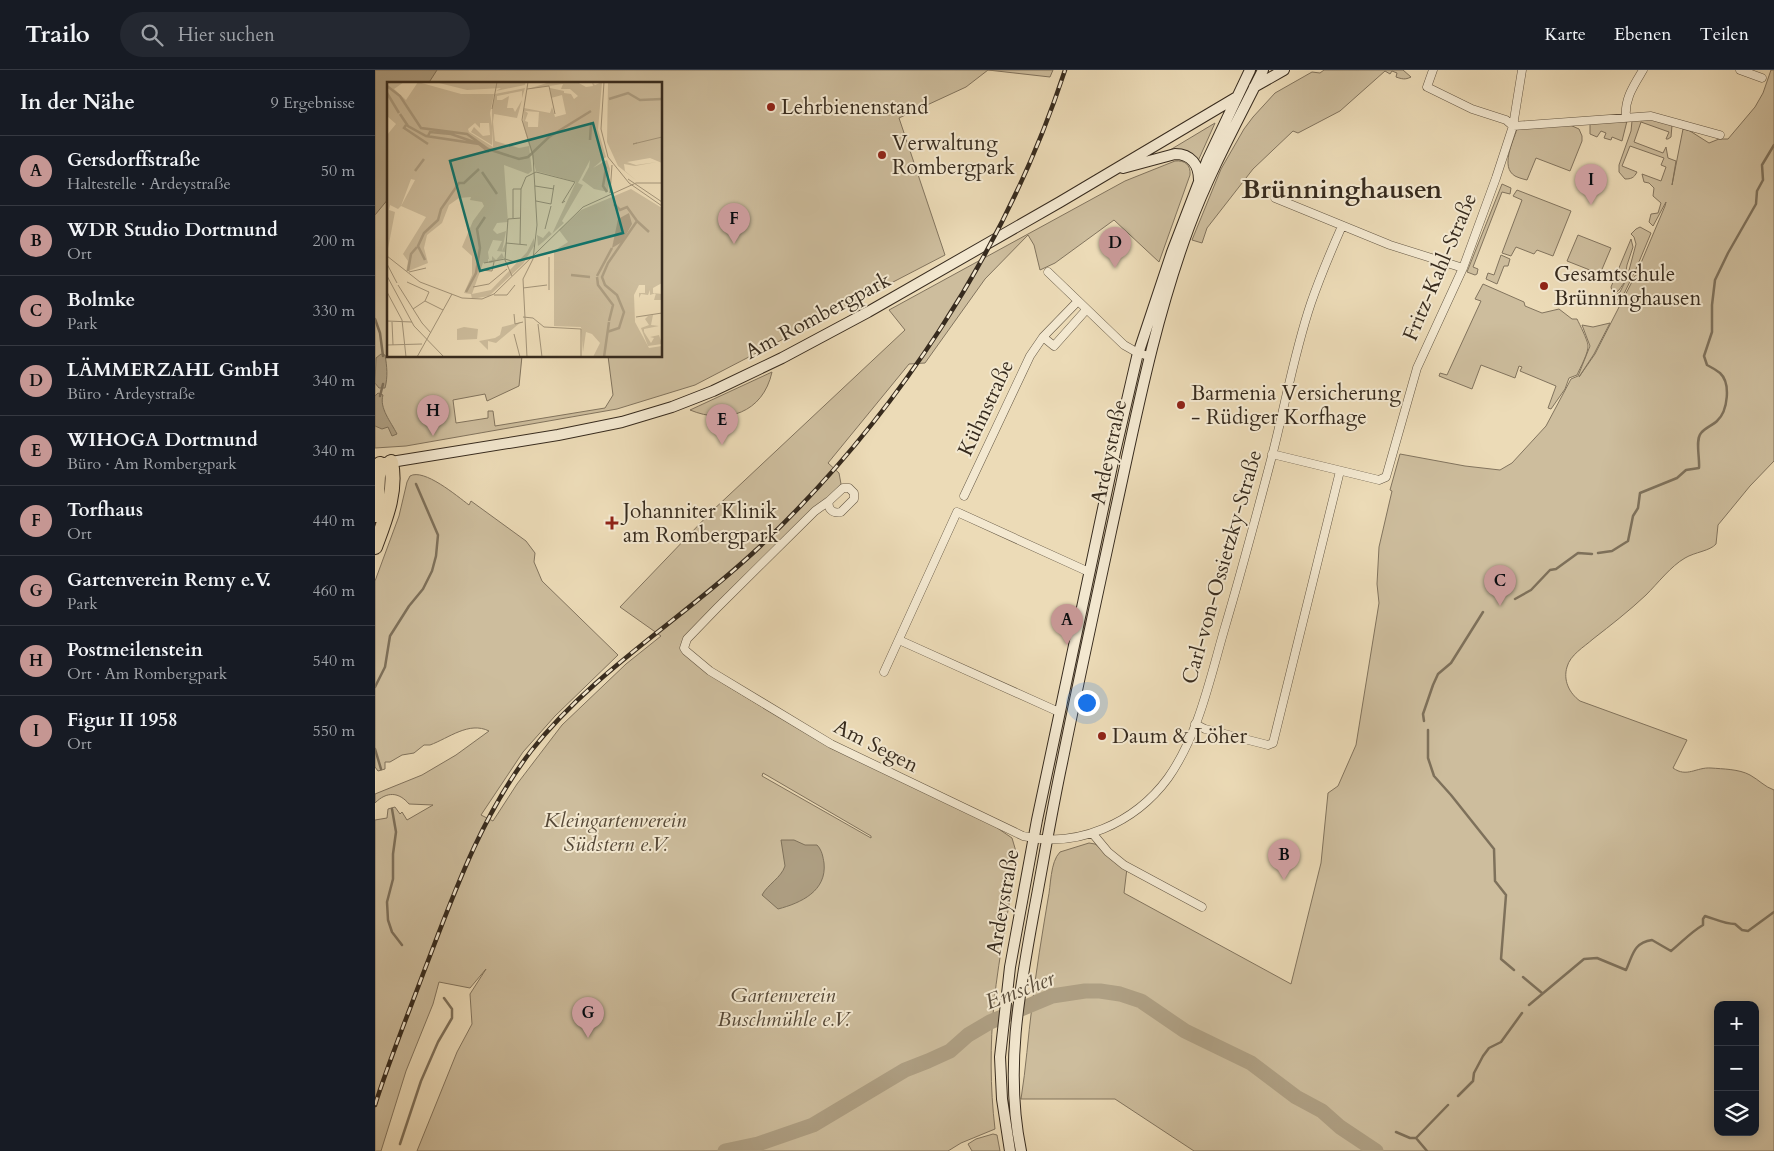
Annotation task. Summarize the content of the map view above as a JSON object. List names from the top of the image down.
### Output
{
  "streets": {
    "main road": ["Am Rombergpark", "Ardeystraße"],
    "street": [
      "Fritz-Kahl-Straße",
      "Kühnstraße",
      "Carl-von-Ossietzky-Straße",
      "Am Segen"
    ]
  },
  "crossings": [
    ["Am Rombergpark", "Ardeystraße"],
    ["Ardeystraße", "Carl-von-Ossietzky-Straße"],
    ["Ardeystraße", "Am Segen"]
  ],
  "districts": ["Brünninghausen"],
  "water": ["Emscher"],
  "parks": ["Kleingartenverein Südstern e.V.", "Gartenverein Buschmühle e.V."],
  "places": {
    "other": [
      "Lehrbienenstand",
      "Verwaltung Rombergpark",
      "Gesamtschule Brünninghausen",
      "Barmenia Versicherung - Rüdiger Korfhage",
      "Daum & Löher"
    ],
    "health": ["Johanniter Klinik am Rombergpark"]
  },
  "page": {
    "header": "Trailo",
    "search": "Hier suchen",
    "nav": ["Karte", "Ebenen", "Teilen"],
    "heading": ["In der Nähe", "9 Ergebnisse"],
    "list": [
      {
        "mark": "A",
        "name": "Gersdorffstraße",
        "note": "Haltestelle · Ardeystraße",
        "value": "50 m"
      },
      {
        "mark": "B",
        "name": "WDR Studio Dortmund",
        "note": "Ort",
        "value": "200 m"
      },
      {
        "mark": "C",
        "name": "Bolmke",
        "note": "Park",
        "value": "330 m"
      },
      {
        "mark": "D",
        "name": "LÄMMERZAHL GmbH",
        "note": "Büro · Ardeystraße",
        "value": "340 m"
      },
      {
        "mark": "E",
        "name": "WIHOGA Dortmund",
        "note": "Büro · Am Rombergpark",
        "value": "340 m"
      },
      {
        "mark": "F",
        "name": "Torfhaus",
        "note": "Ort",
        "value": "440 m"
      },
      {
        "mark": "G",
        "name": "Gartenverein Remy e.V.",
        "note": "Park",
        "value": "460 m"
      },
      {
        "mark": "H",
        "name": "Postmeilenstein",
        "note": "Ort · Am Rombergpark",
        "value": "540 m"
      },
      {
        "mark": "I",
        "name": "Figur II 1958",
        "note": "Ort",
        "value": "550 m"
      }
    ],
    "pins": [
      "I",
      "F",
      "D",
      "H",
      "E",
      "C",
      "A",
      "B",
      "G"
    ],
    "map_buttons": ["+", "−"]
  }
}
